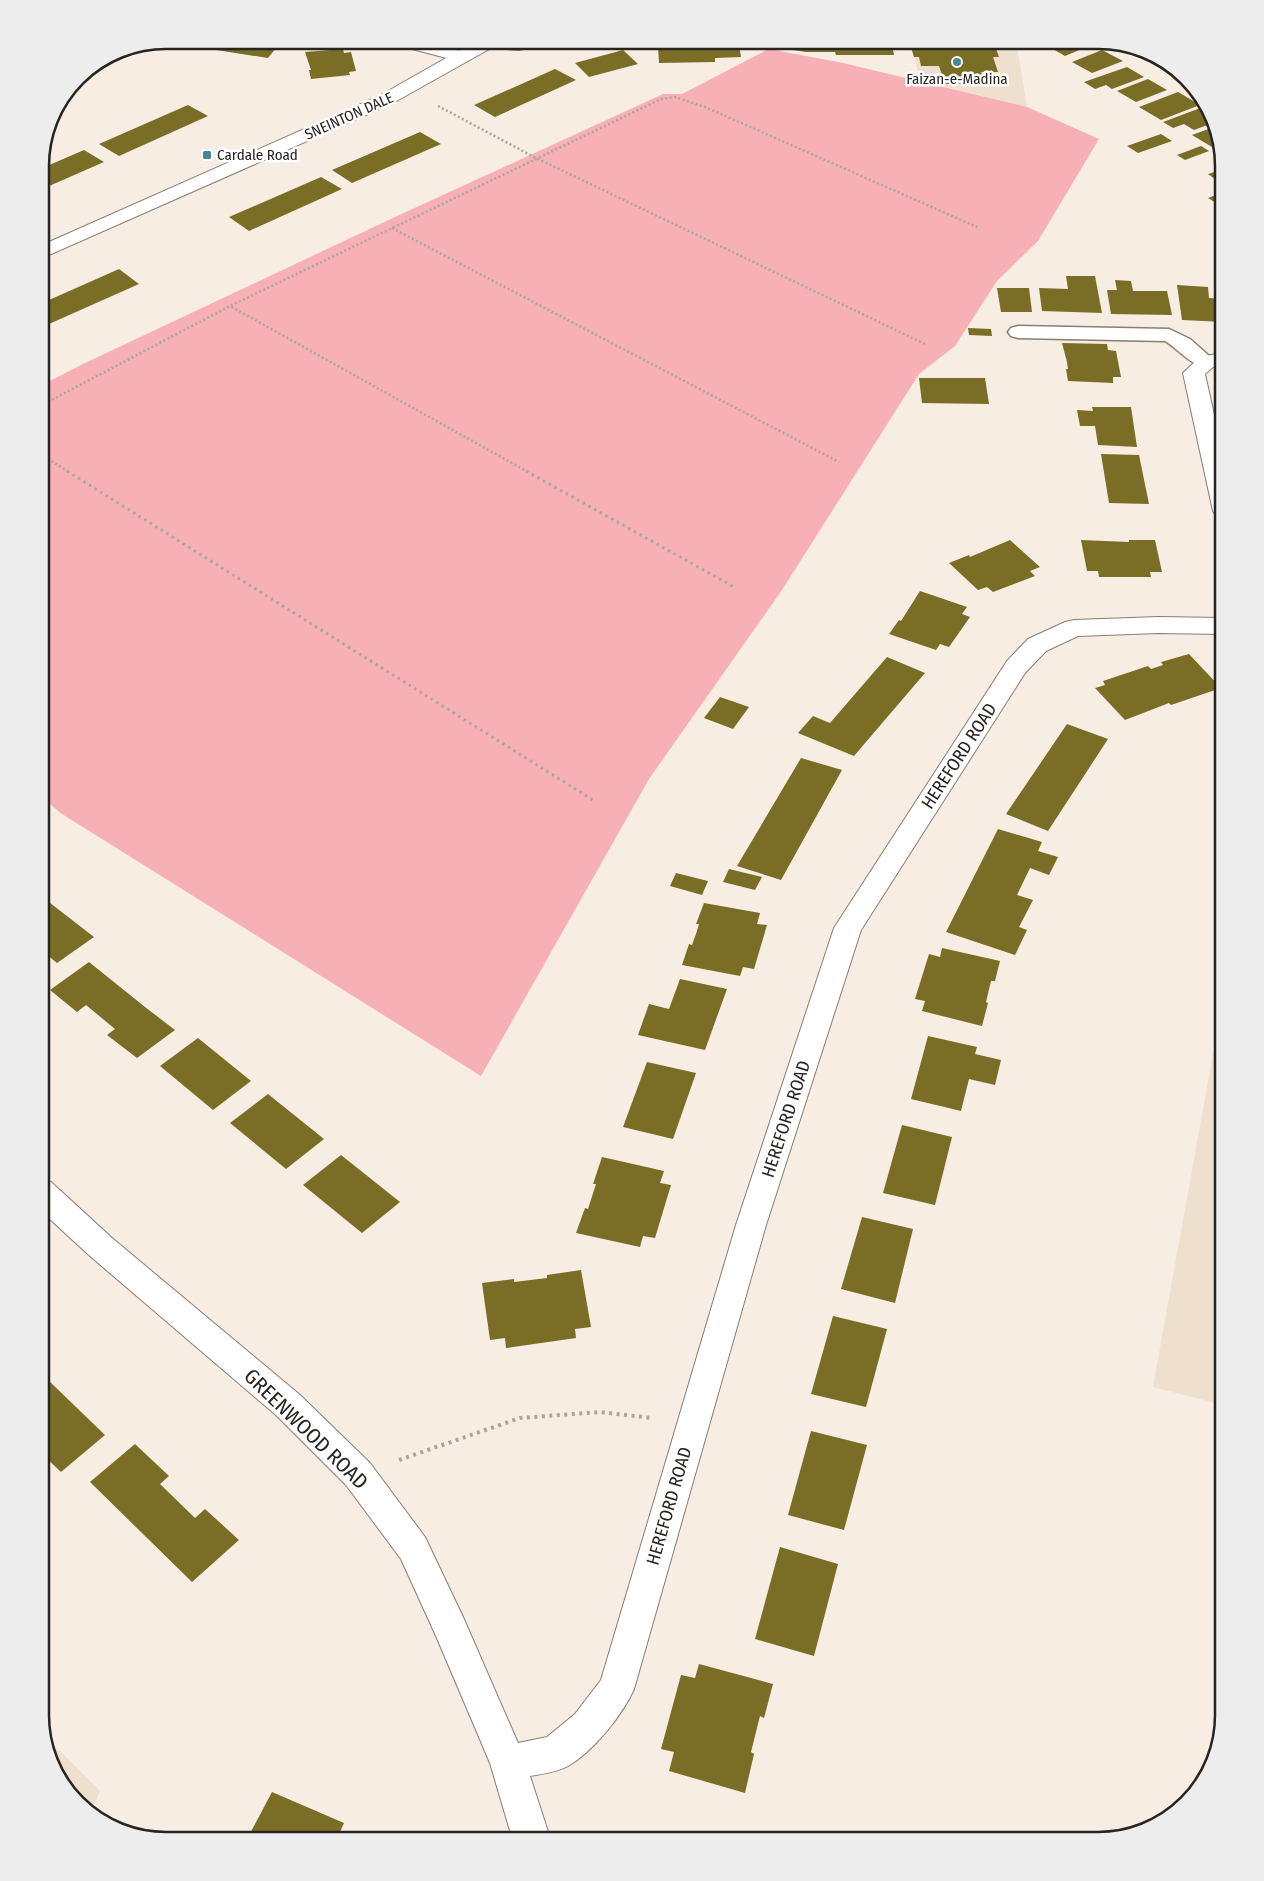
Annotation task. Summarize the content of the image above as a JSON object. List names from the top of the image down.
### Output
{
  "streets": {
    "street": ["SNEINTON DALE", "HEREFORD ROAD", "GREENWOOD ROAD"]
  },
  "crossings": [
    ["HEREFORD ROAD", "GREENWOOD ROAD"]
  ],
  "places": {
    "other": ["Faizan-e-Madina"],
    "transit": ["Cardale Road"]
  }
}
